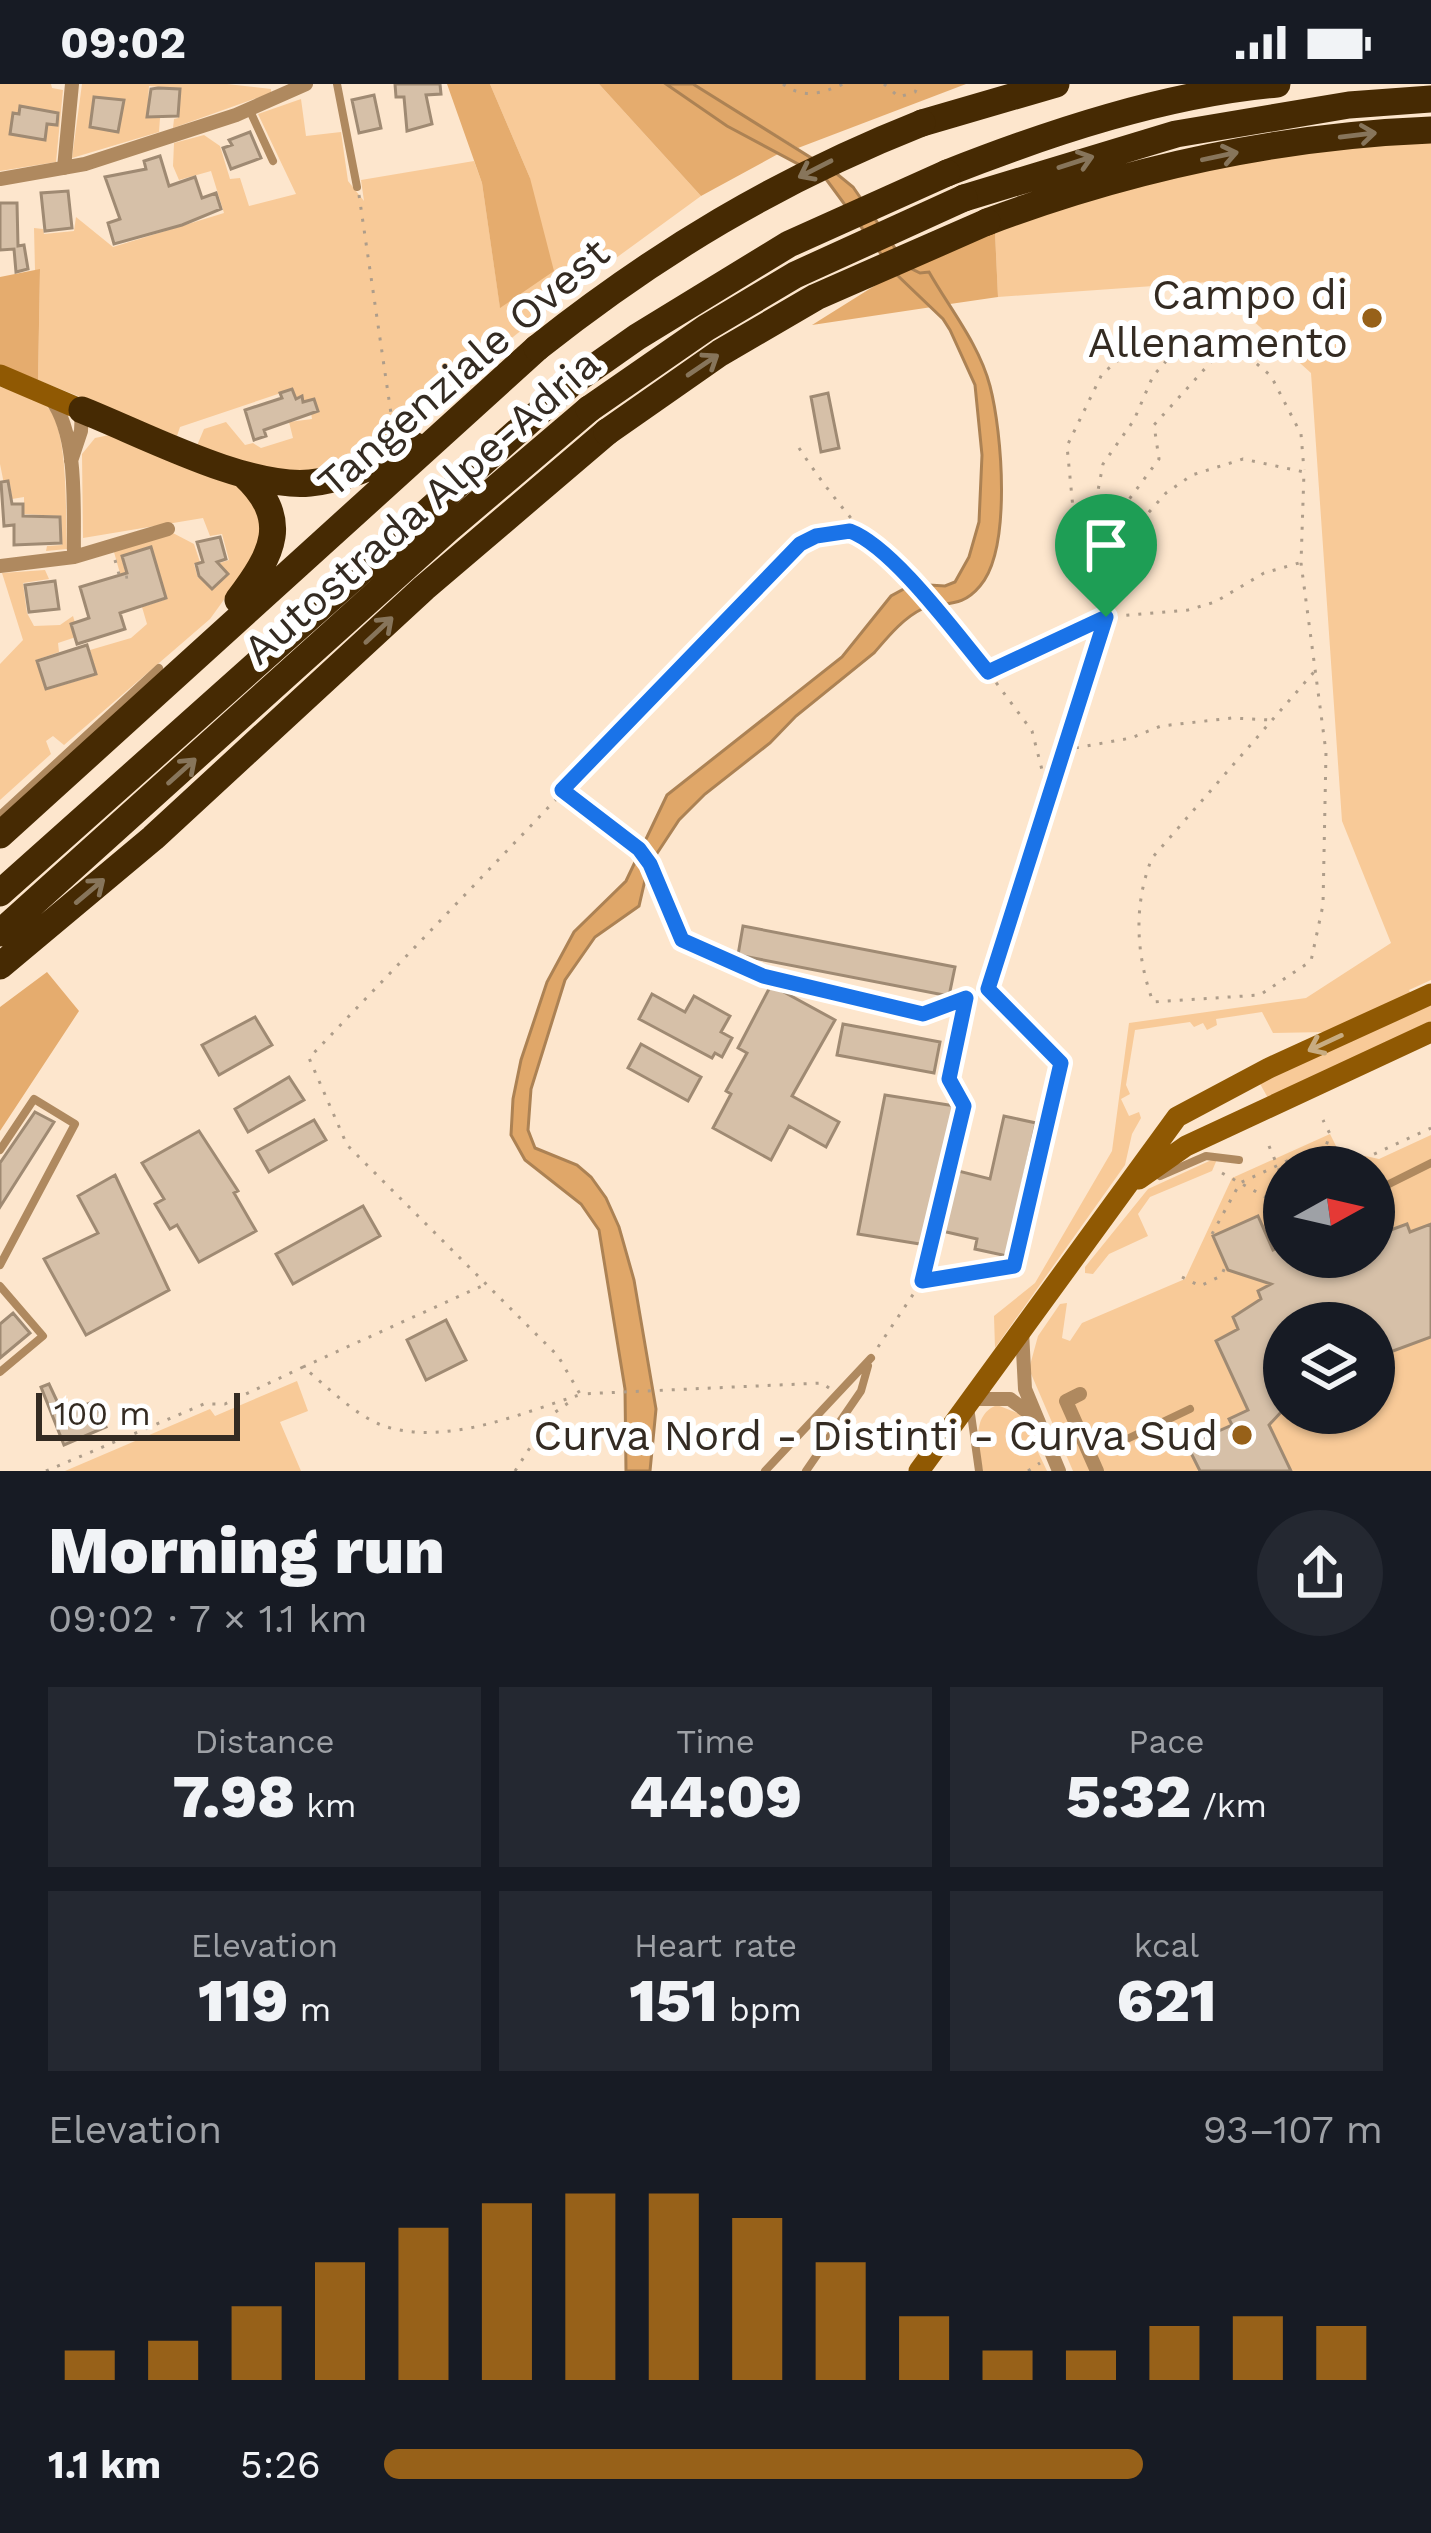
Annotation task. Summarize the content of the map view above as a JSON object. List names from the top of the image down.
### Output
{
  "streets": {
    "highway": ["Tangenziale Ovest", "Autostrada Alpe-Adria"]
  },
  "places": ["Campo di Allenamento", "Curva Nord - Distinti - Curva Sud"],
  "scale_bar": "100 m",
  "north": "right",
  "page": {
    "status": "09:02",
    "scale": "100 m",
    "heading": ["Morning run", "09:02 · 7 × 1.1 km"],
    "stats": [
      ["Distance", "7.98 km"],
      ["Time", "44:09"],
      ["Pace", "5:32 /km"],
      ["Elevation", "119 m"],
      ["Heart rate", "151 bpm"],
      ["kcal", "621"]
    ],
    "chart": ["Elevation", "93–107 m"],
    "list": [
      {
        "name": "1.1 km",
        "note": "5:26"
      }
    ]
  }
}
